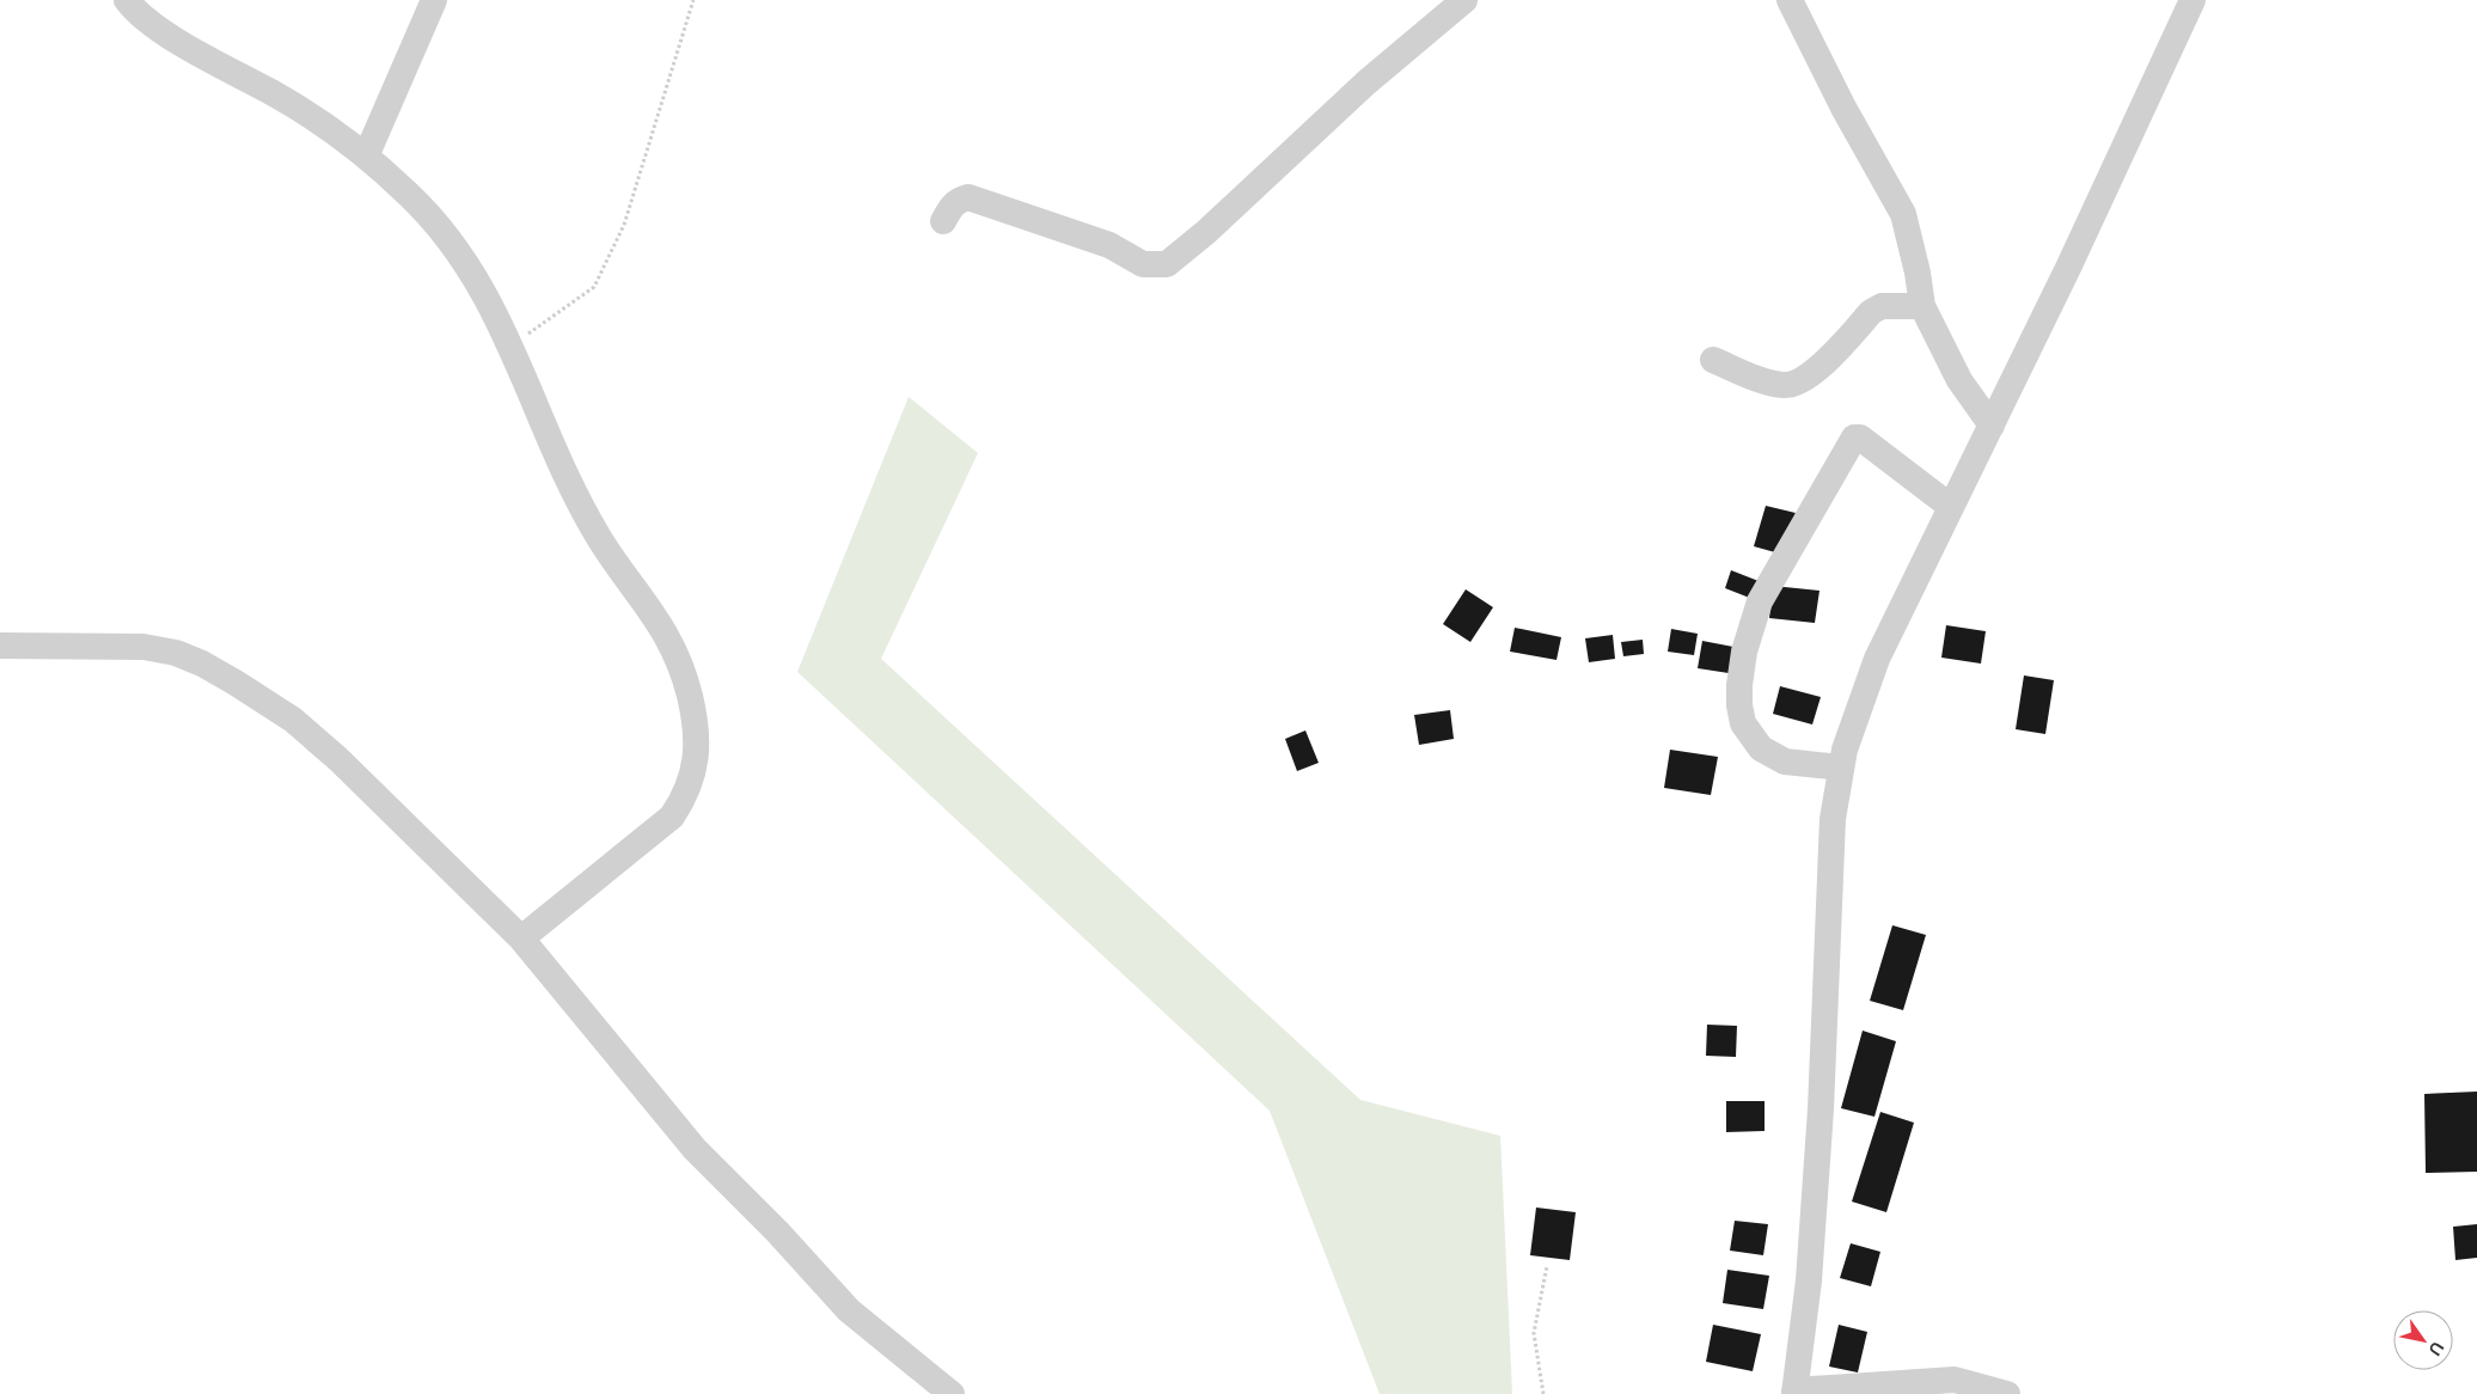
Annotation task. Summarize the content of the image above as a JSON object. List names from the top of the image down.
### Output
{
  "north": "bottom right"
}
